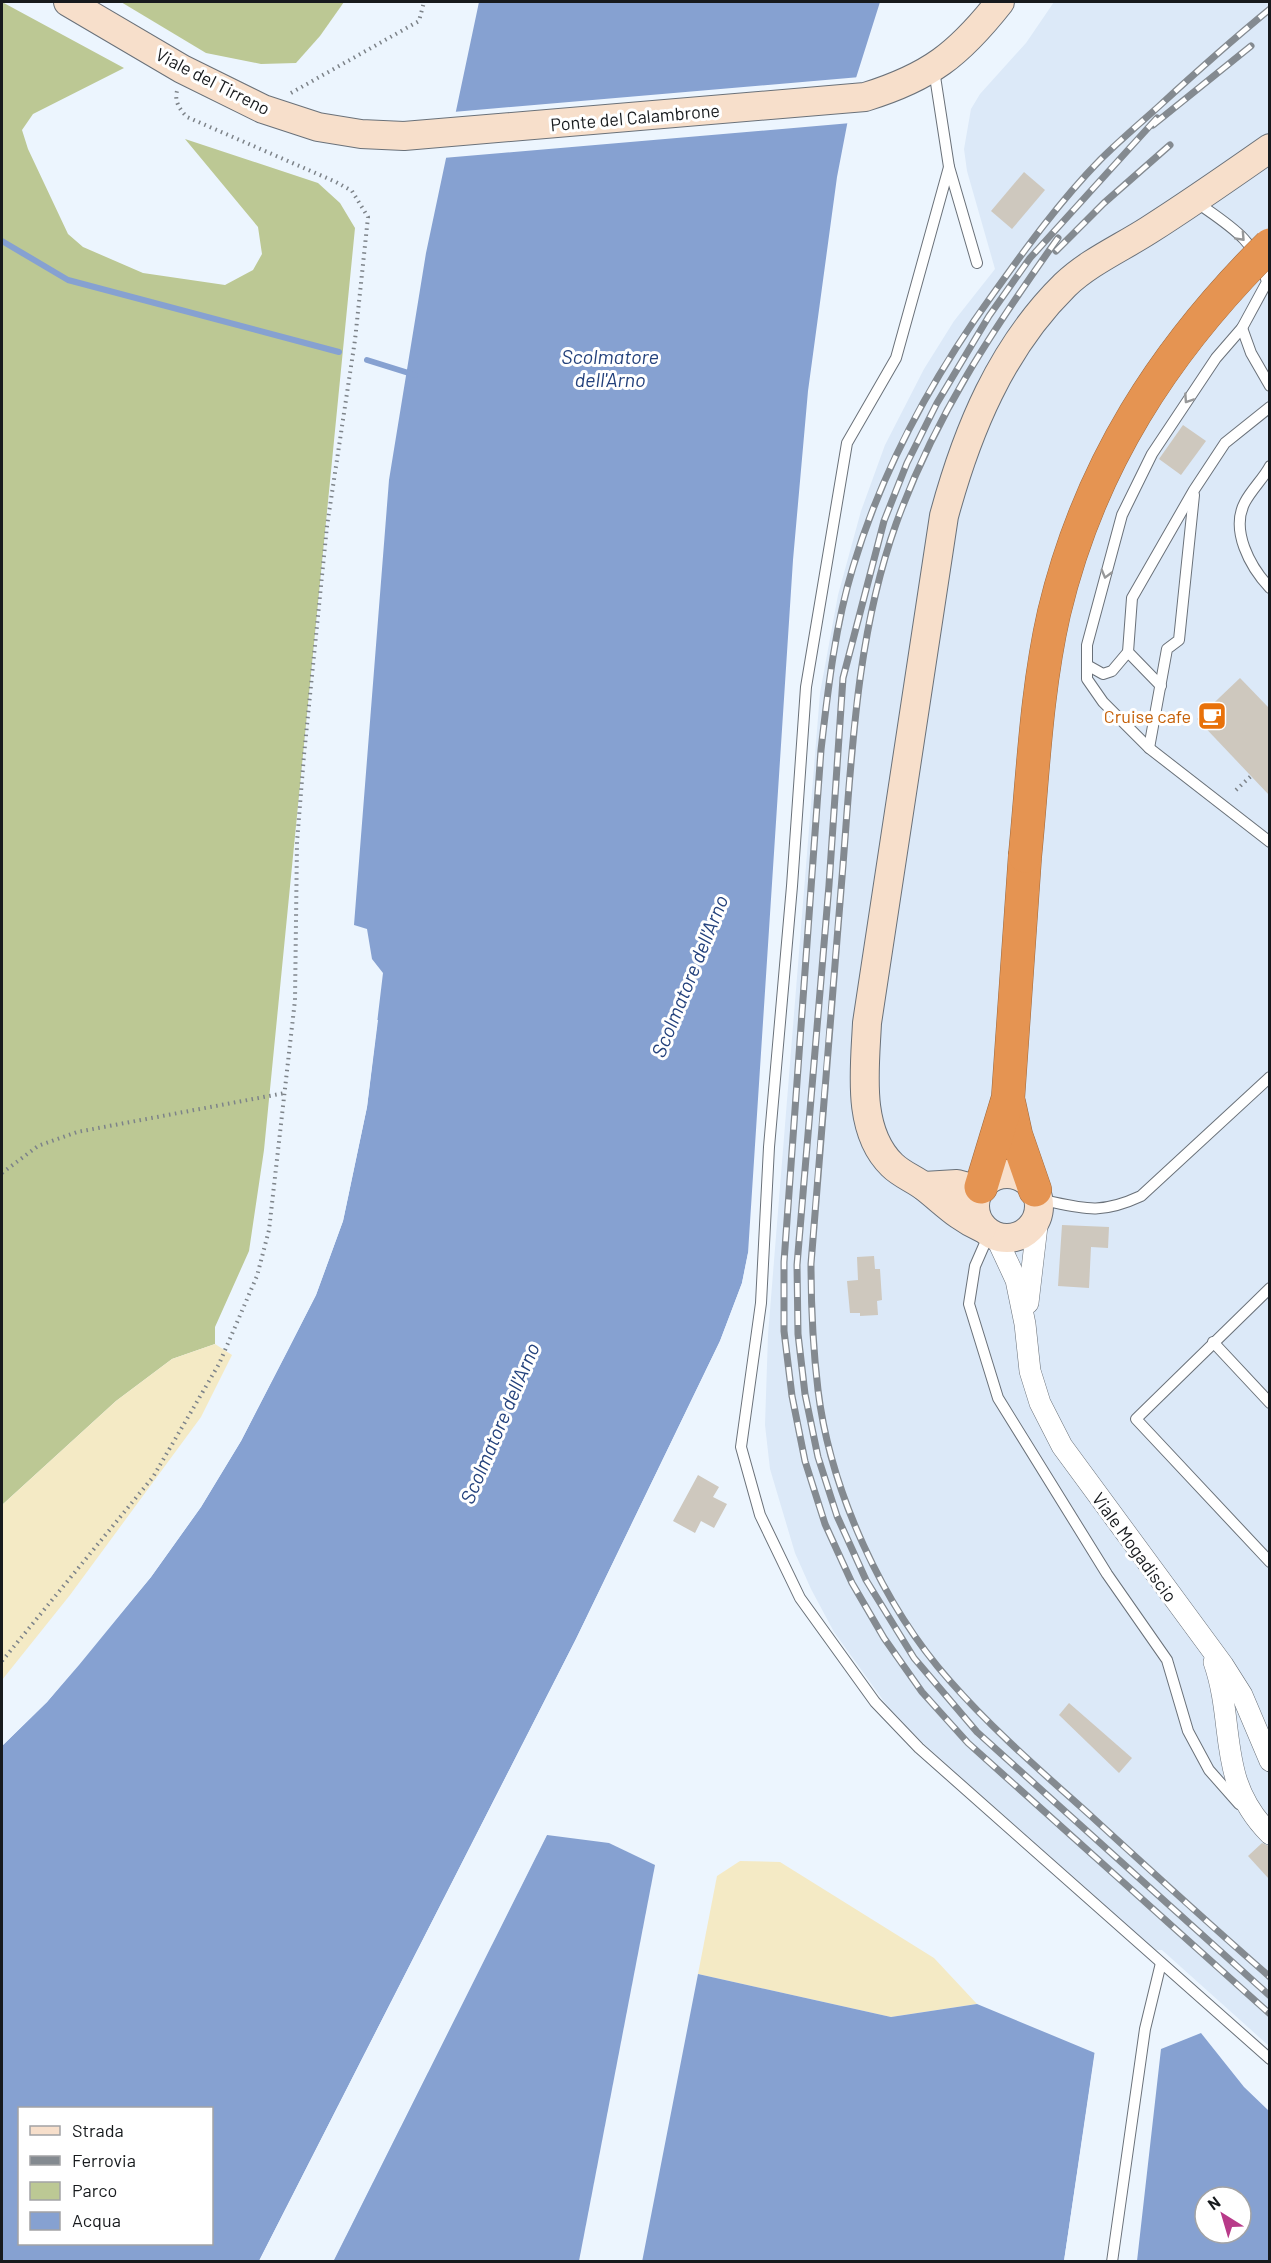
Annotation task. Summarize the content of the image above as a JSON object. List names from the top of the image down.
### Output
{
  "streets": {
    "street": ["Viale del Tirreno", "Ponte del Calambrone", "Viale Mogadiscio"]
  },
  "crossings": [
    ["Viale del Tirreno", "Ponte del Calambrone"]
  ],
  "water": ["Scolmatore dell'Arno"],
  "places": {
    "cafe": ["Cruise cafe"]
  },
  "legend": [
    "Strada",
    "Ferrovia",
    "Parco",
    "Acqua"
  ],
  "north": "top left"
}
